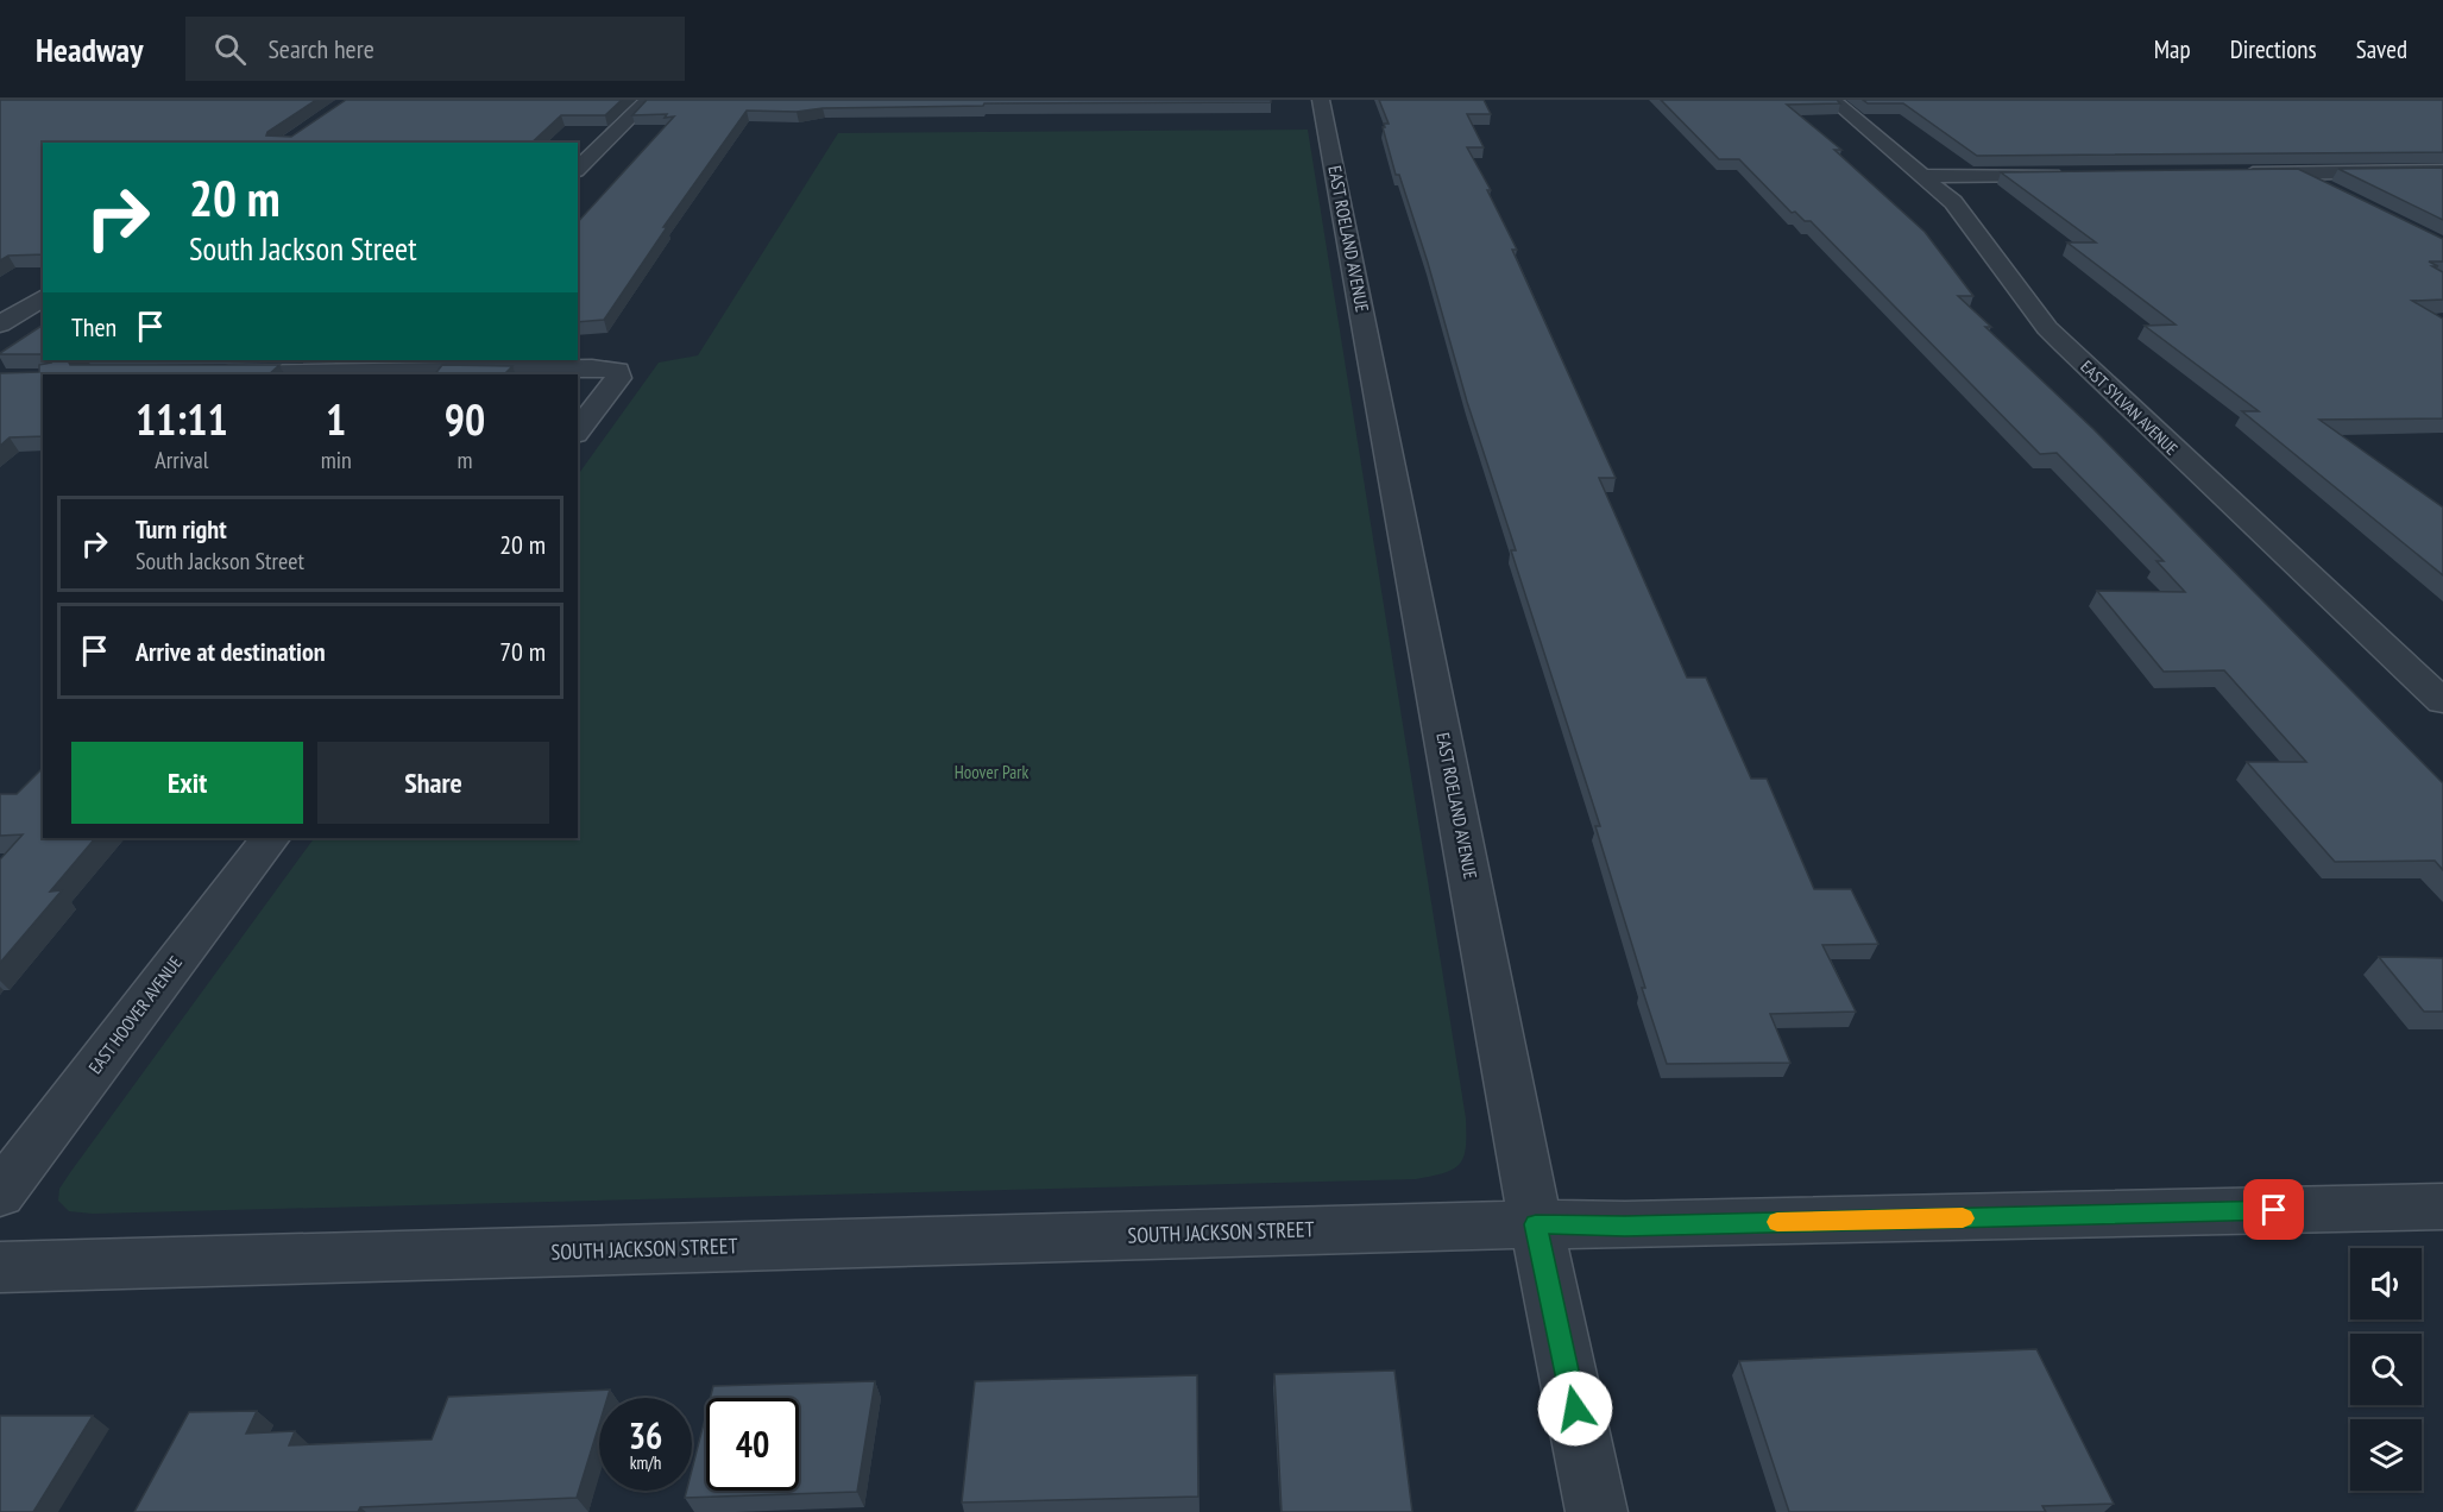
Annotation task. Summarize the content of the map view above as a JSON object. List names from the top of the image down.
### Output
{
  "streets": {
    "street": [
      "EAST ROELAND AVENUE",
      "EAST SYLVAN AVENUE",
      "EAST HOOVER AVENUE",
      "SOUTH JACKSON STREET"
    ]
  },
  "crossings": [
    ["EAST ROELAND AVENUE", "SOUTH JACKSON STREET"]
  ],
  "parks": ["Hoover Park"],
  "page": {
    "header": "Headway",
    "search": "Search here",
    "nav": ["Map", "Directions", "Saved"],
    "turn": ["20 m", "South Jackson Street"],
    "then": "Then",
    "eta": [
      "11:11",
      "Arrival",
      "1",
      "min",
      "90",
      "m"
    ],
    "list": [
      {
        "name": "Turn right",
        "note": "South Jackson Street",
        "value": "20 m"
      },
      {
        "name": "Arrive at destination",
        "value": "70 m"
      }
    ],
    "buttons": ["Exit", "Share"],
    "speed": "36 km/h",
    "limit": "40"
  }
}
